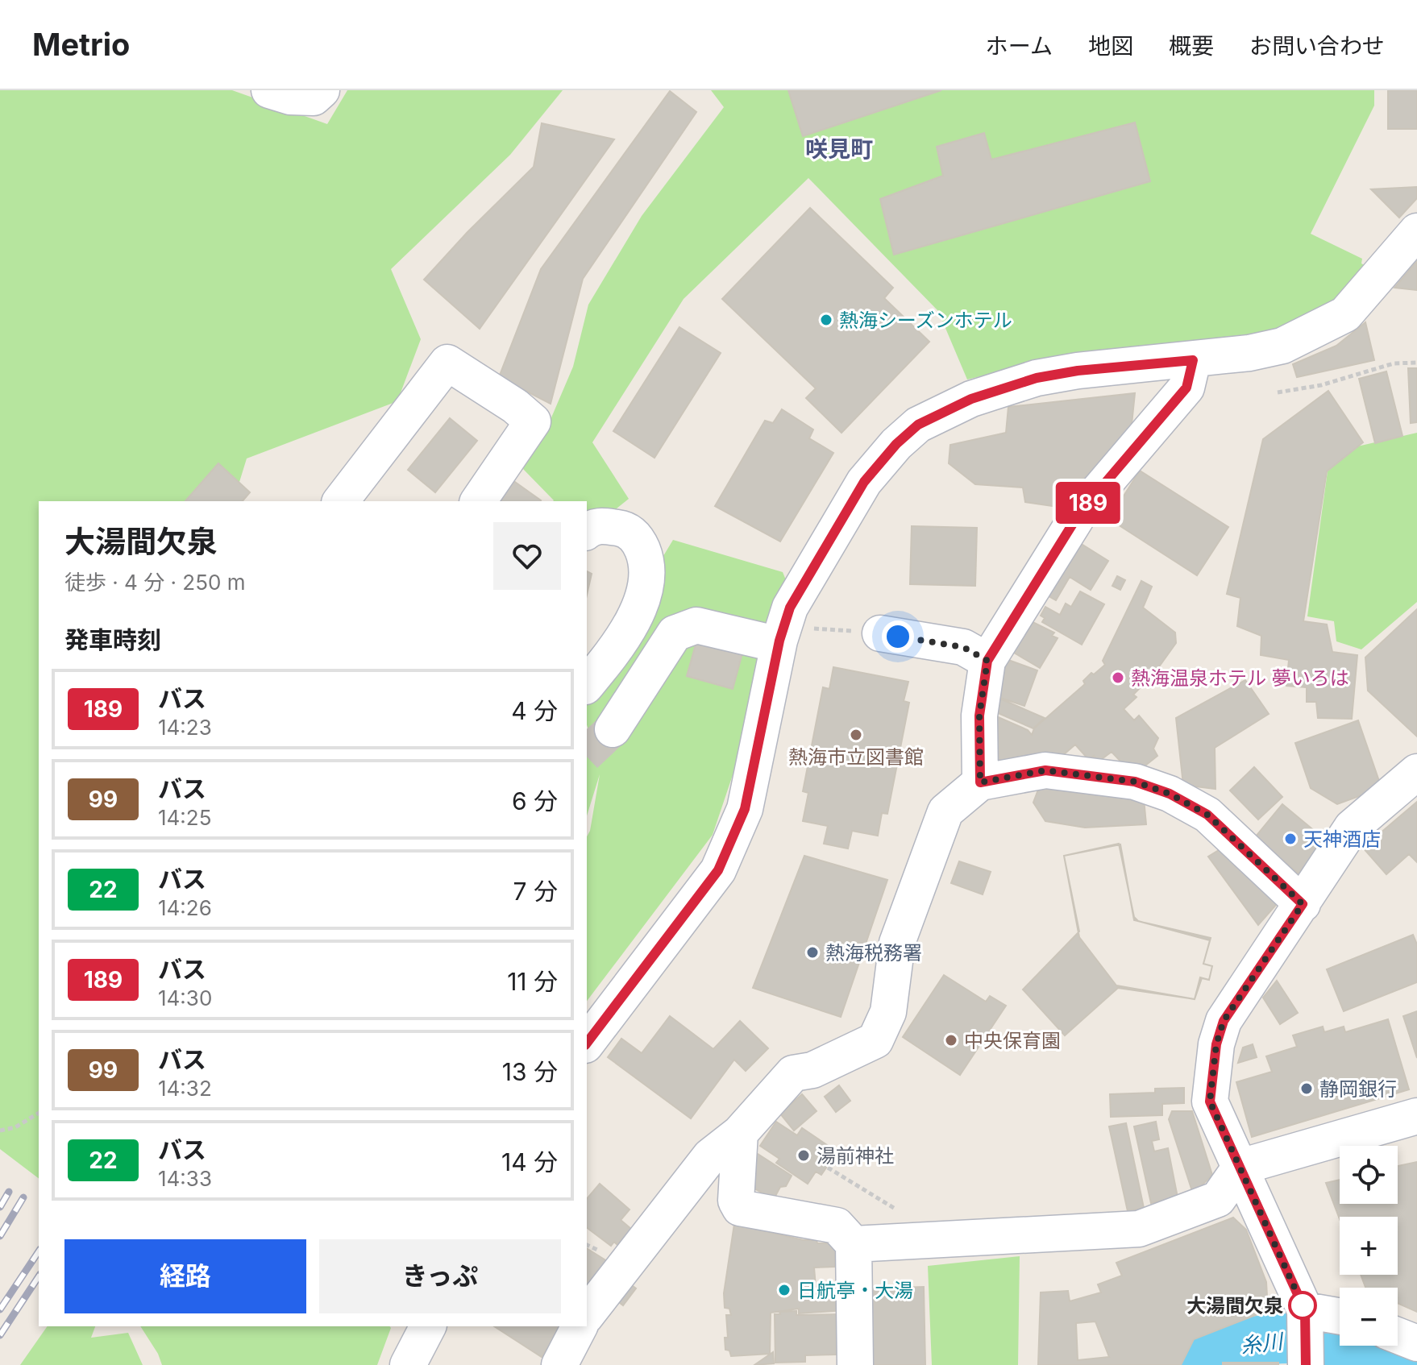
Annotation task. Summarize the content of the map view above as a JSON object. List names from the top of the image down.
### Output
{
  "districts": ["咲見町"],
  "water": ["糸川"],
  "places": [
    "熱海シーズンホテル",
    "熱海温泉ホテル 夢いろは",
    "熱海市立図書館",
    "天神酒店",
    "熱海税務署",
    "中央保育園",
    "静岡銀行",
    "湯前神社",
    "日航亭・大湯",
    "大湯間欠泉"
  ],
  "lines": ["bus line 189"],
  "page": {
    "header": "Metrio",
    "nav": [
      "ホーム",
      "地図",
      "概要",
      "お問い合わせ"
    ],
    "on_map": "189",
    "heading": [
      ["大湯間欠泉", "徒歩 · 4 分 · 250 m"],
      "発車時刻"
    ],
    "list": [
      {
        "mark": "189",
        "name": "バス",
        "note": "14:23",
        "value": "4 分"
      },
      {
        "mark": "99",
        "name": "バス",
        "note": "14:25",
        "value": "6 分"
      },
      {
        "mark": "22",
        "name": "バス",
        "note": "14:26",
        "value": "7 分"
      },
      {
        "mark": "189",
        "name": "バス",
        "note": "14:30",
        "value": "11 分"
      },
      {
        "mark": "99",
        "name": "バス",
        "note": "14:32",
        "value": "13 分"
      },
      {
        "mark": "22",
        "name": "バス",
        "note": "14:33",
        "value": "14 分"
      }
    ],
    "map_buttons": ["+", "−"],
    "buttons": ["経路", "きっぷ"]
  }
}
